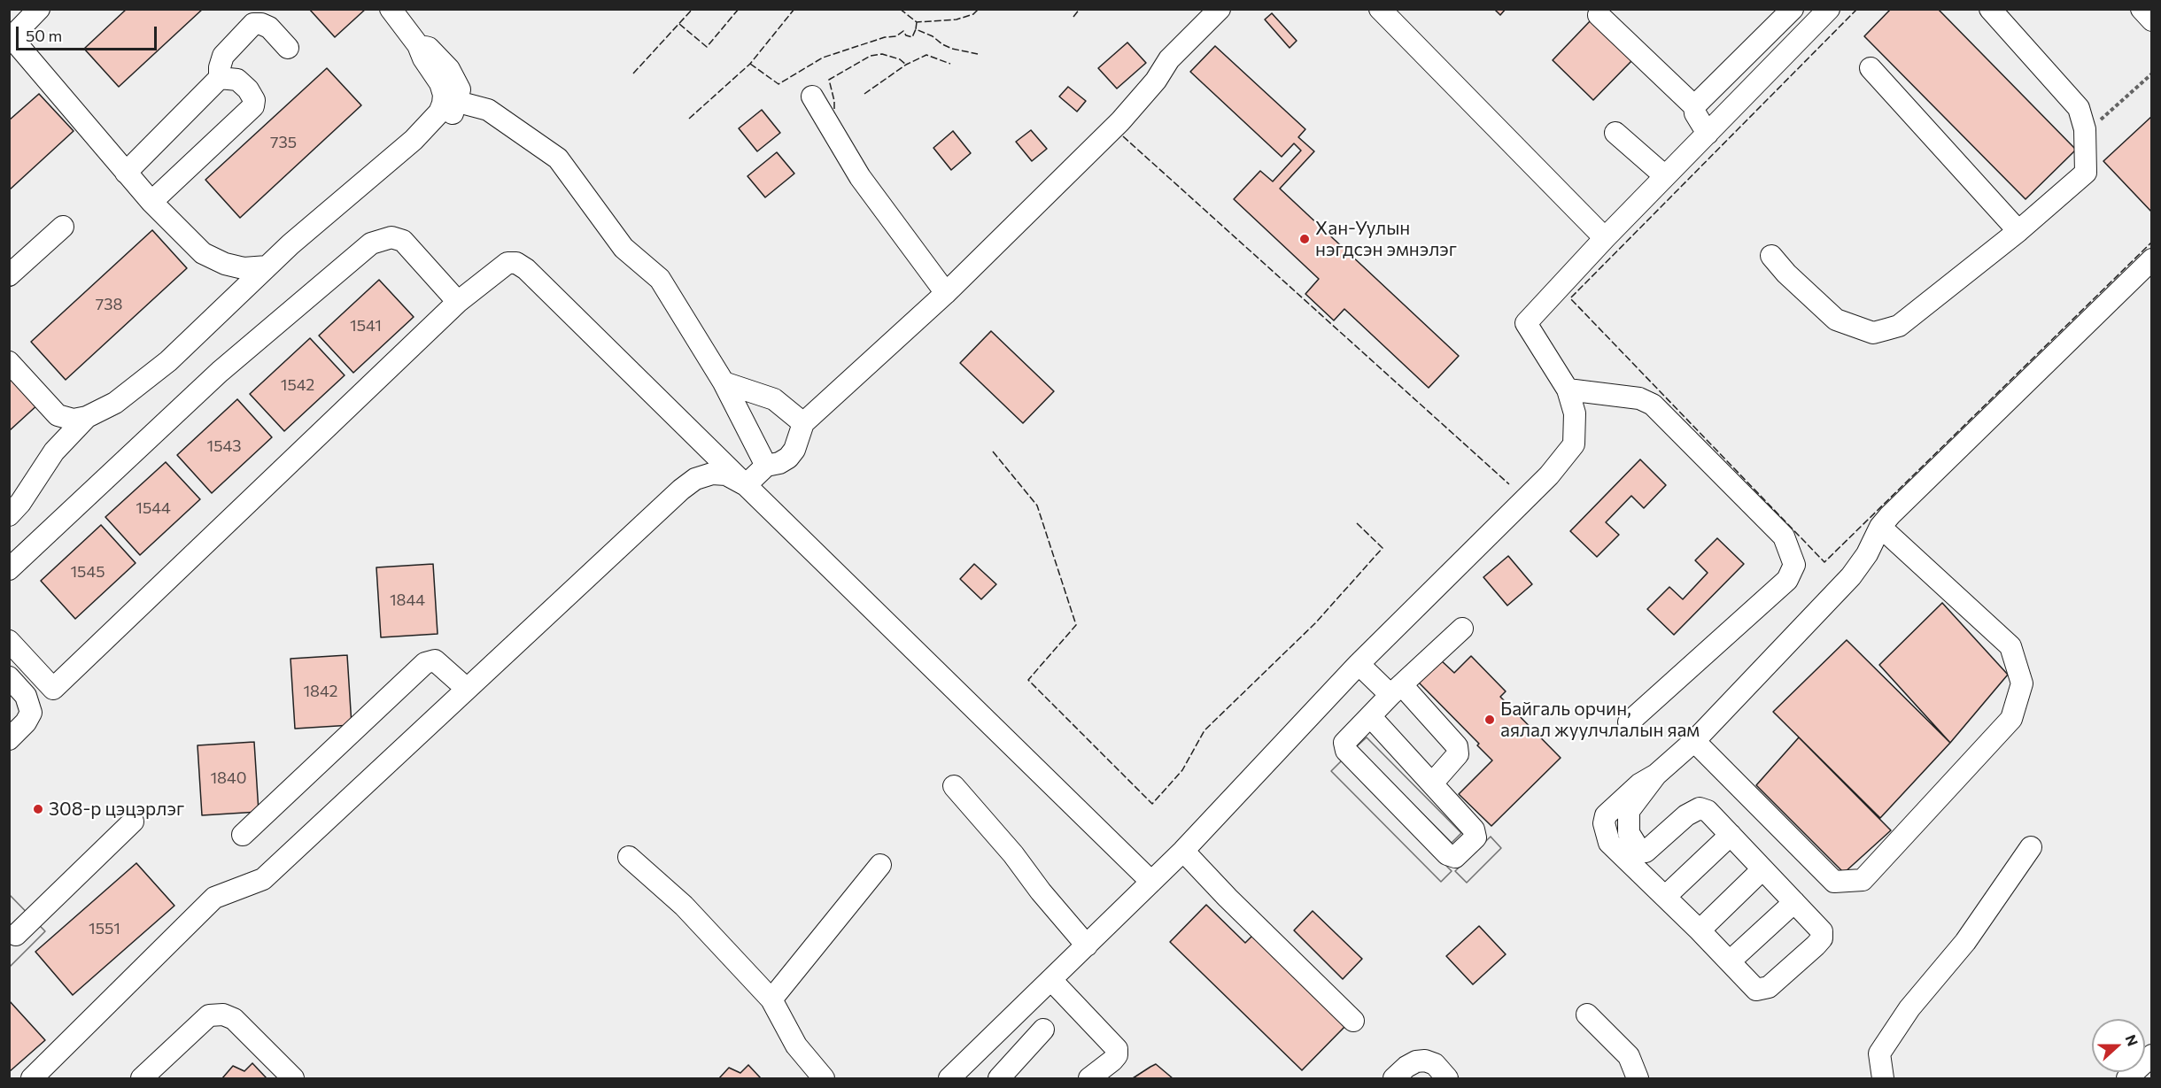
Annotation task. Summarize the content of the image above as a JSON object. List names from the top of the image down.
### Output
{
  "places": ["Хан-Уулын нэгдсэн эмнэлэг", "Байгаль орчин, аялал жуулчлалын яам", "308-р цэцэрлэг"],
  "house_numbers": [
    "735",
    "738",
    "1541",
    "1542",
    "1543",
    "1544",
    "1545",
    "1844",
    "1842",
    "1840",
    "1551"
  ],
  "scale_bar": "50 m",
  "north": "right"
}
